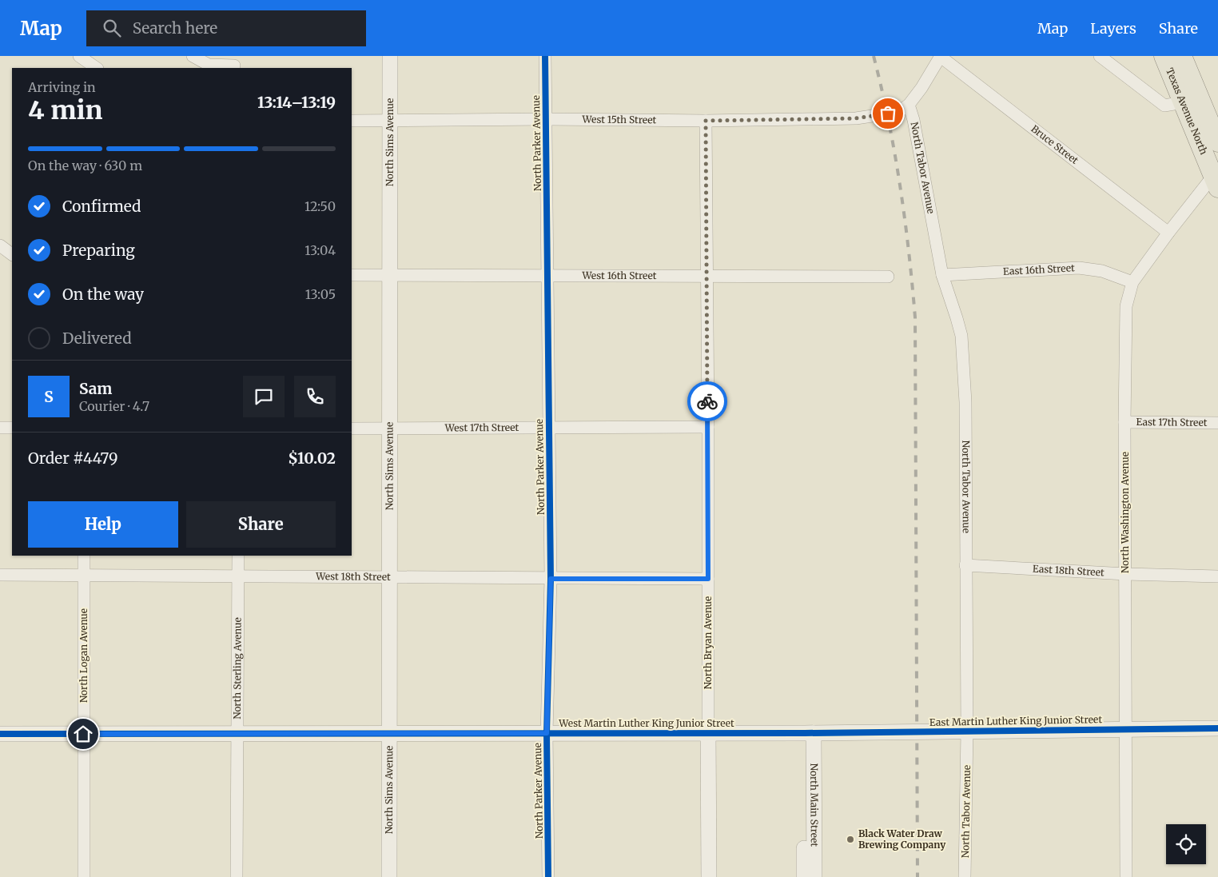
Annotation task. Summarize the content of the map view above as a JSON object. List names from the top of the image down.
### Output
{
  "streets": {
    "main road": ["Texas Avenue North"],
    "street": [
      "West 15th Street",
      "North Sims Avenue",
      "North Parker Avenue",
      "Bruce Street",
      "North Tabor Avenue",
      "East 16th Street",
      "West 16th Street",
      "East 17th Street",
      "West 17th Street",
      "North Washington Avenue",
      "East 18th Street",
      "West 18th Street",
      "North Bryan Avenue",
      "North Logan Avenue",
      "North Sterling Avenue",
      "East Martin Luther King Junior Street",
      "West Martin Luther King Junior Street",
      "North Main Street"
    ]
  },
  "crossings": [
    ["Texas Avenue North", "North Washington Avenue"],
    ["West 15th Street", "North Sims Avenue"],
    ["West 15th Street", "North Parker Avenue"],
    ["West 15th Street", "North Tabor Avenue"],
    ["West 15th Street", "North Bryan Avenue"],
    ["North Sims Avenue", "West 16th Street"],
    ["North Sims Avenue", "West 17th Street"],
    ["North Sims Avenue", "West 18th Street"],
    ["North Sims Avenue", "West Martin Luther King Junior Street"],
    ["North Parker Avenue", "West 16th Street"],
    ["North Parker Avenue", "West 17th Street"],
    ["North Parker Avenue", "West 18th Street"],
    ["North Parker Avenue", "West Martin Luther King Junior Street"],
    ["Bruce Street", "North Washington Avenue"],
    ["North Tabor Avenue", "East 16th Street"],
    ["North Tabor Avenue", "East 18th Street"],
    ["North Tabor Avenue", "East Martin Luther King Junior Street"],
    ["East 16th Street", "North Washington Avenue"],
    ["West 16th Street", "North Bryan Avenue"],
    ["East 17th Street", "North Washington Avenue"],
    ["West 17th Street", "North Bryan Avenue"],
    ["North Washington Avenue", "East 18th Street"],
    ["North Washington Avenue", "East Martin Luther King Junior Street"],
    ["West 18th Street", "North Bryan Avenue"],
    ["West 18th Street", "North Logan Avenue"],
    ["West 18th Street", "North Sterling Avenue"],
    ["North Bryan Avenue", "West Martin Luther King Junior Street"],
    ["North Logan Avenue", "West Martin Luther King Junior Street"],
    ["North Sterling Avenue", "West Martin Luther King Junior Street"],
    ["East Martin Luther King Junior Street", "West Martin Luther King Junior Street"],
    ["East Martin Luther King Junior Street", "North Main Street"],
    ["West Martin Luther King Junior Street", "North Main Street"]
  ],
  "places": ["Black Water Draw Brewing Company"],
  "page": {
    "header": "Map",
    "search": "Search here",
    "nav": ["Map", "Layers", "Share"],
    "heading": ["4 min", "Arriving in", "13:14–13:19"],
    "panel": [
      "Sam",
      "Courier · 4.7",
      "Order #4479",
      "$10.02"
    ],
    "bar": "On the way · 630 m",
    "list": [
      ["Confirmed", "12:50"],
      ["Preparing", "13:04"],
      ["On the way", "13:05"],
      "Delivered"
    ],
    "round": "S",
    "buttons": ["Help", "Share"]
  }
}
